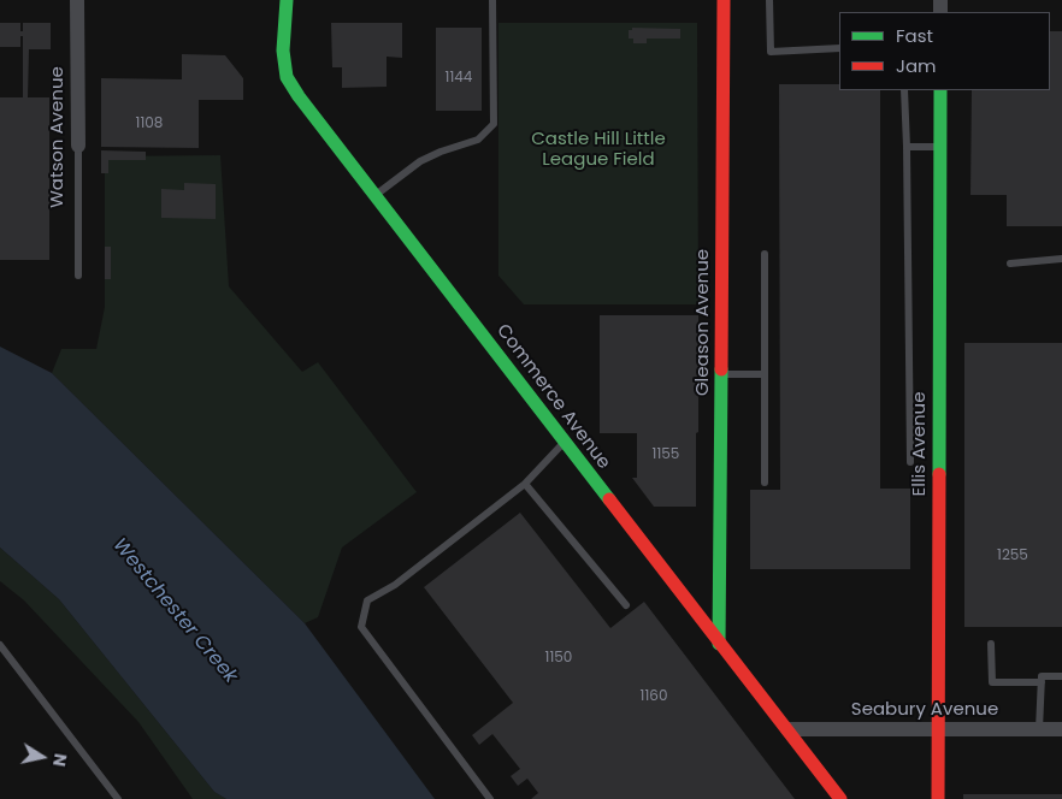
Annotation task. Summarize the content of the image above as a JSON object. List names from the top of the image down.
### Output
{
  "streets": {
    "street": [
      "Watson Avenue",
      "Gleason Avenue",
      "Commerce Avenue",
      "Ellis Avenue",
      "Seabury Avenue"
    ]
  },
  "crossings": [
    ["Gleason Avenue", "Commerce Avenue"],
    ["Commerce Avenue", "Seabury Avenue"],
    ["Ellis Avenue", "Seabury Avenue"]
  ],
  "water": ["Westchester Creek"],
  "parks": ["Castle Hill Little League Field"],
  "house_numbers": [
    "1144",
    "1108",
    "1155",
    "1255",
    "1150",
    "1160"
  ],
  "legend": ["Fast", "Jam"],
  "north": "right"
}
